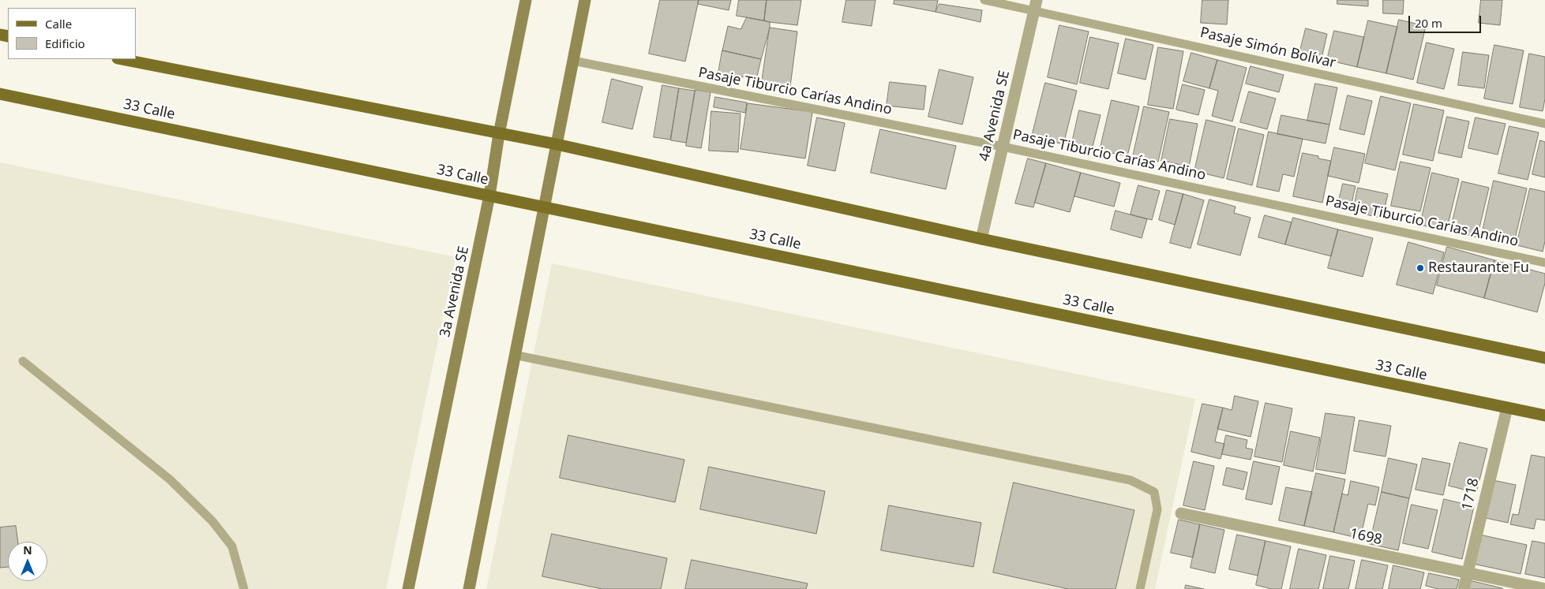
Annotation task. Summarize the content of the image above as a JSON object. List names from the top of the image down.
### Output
{
  "streets": {
    "main road": ["33 Calle"],
    "street": [
      "4a Avenida SE",
      "3a Avenida SE",
      "1718",
      "1698"
    ],
    "lane": ["Pasaje Simón Bolívar", "Pasaje Tiburcio Carías Andino"]
  },
  "crossings": [
    ["Pasaje Simón Bolívar", "4a Avenida SE"],
    ["Pasaje Tiburcio Carías Andino", "4a Avenida SE"],
    ["33 Calle", "3a Avenida SE"],
    ["33 Calle", "1718"],
    ["1718", "1698"]
  ],
  "places": ["Restaurante Fu"],
  "legend": ["Calle", "Edificio"],
  "scale_bar": "20 m",
  "north": "top"
}
